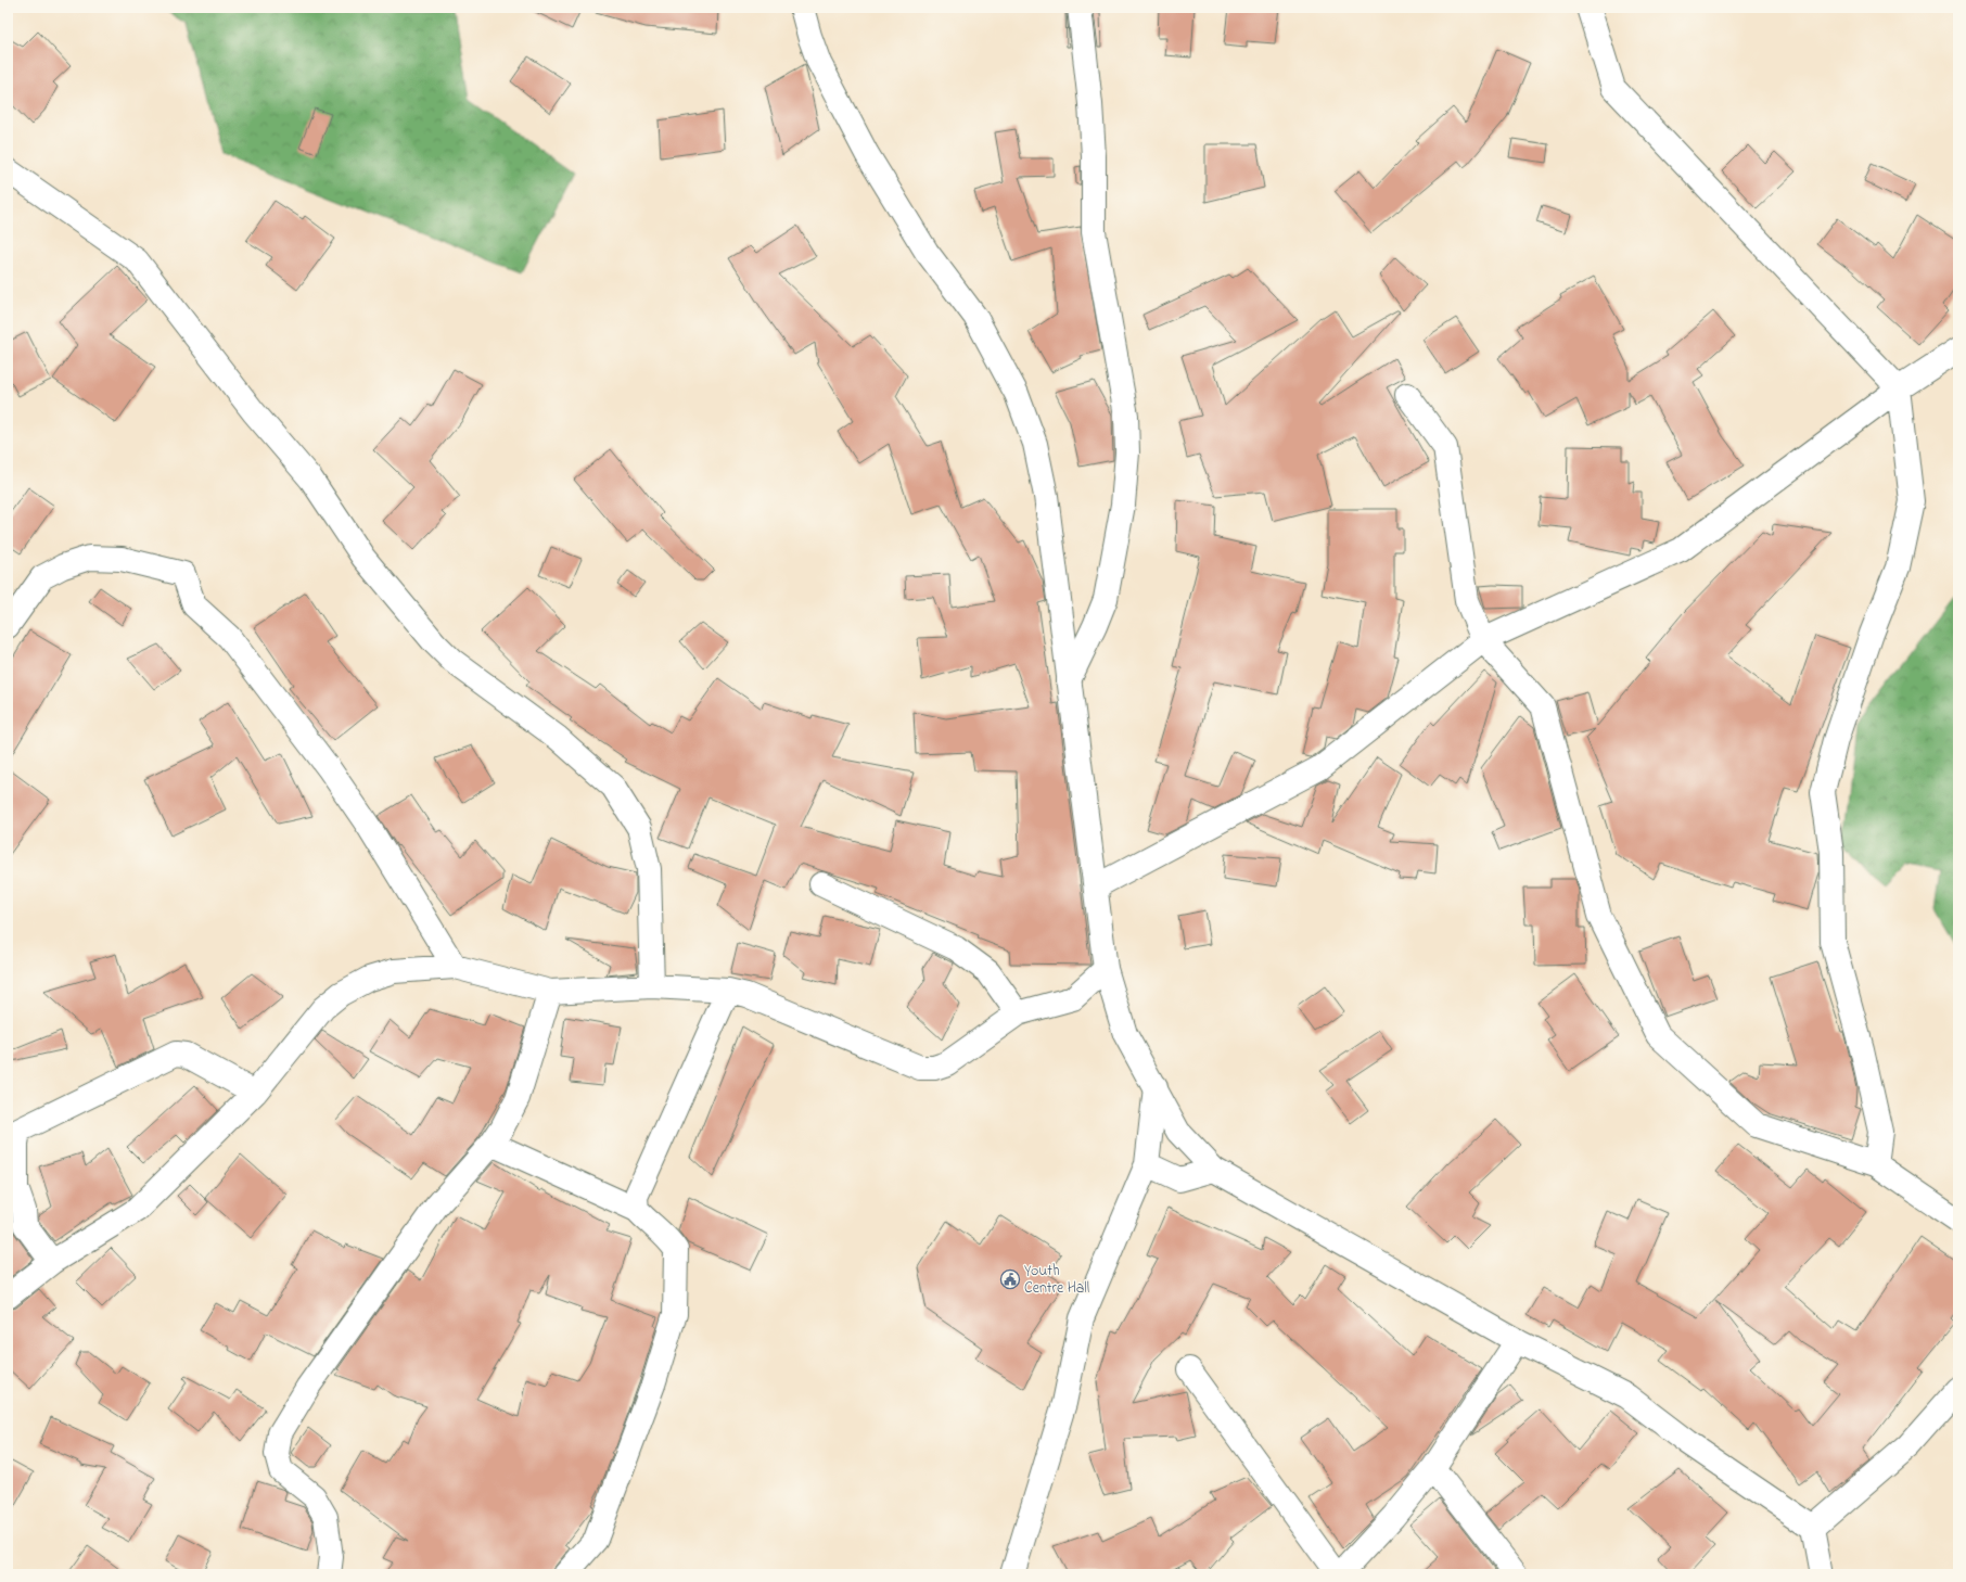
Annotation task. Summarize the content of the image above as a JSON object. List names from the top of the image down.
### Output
{
  "places": {
    "public building": ["Youth Centre Hall"]
  }
}
